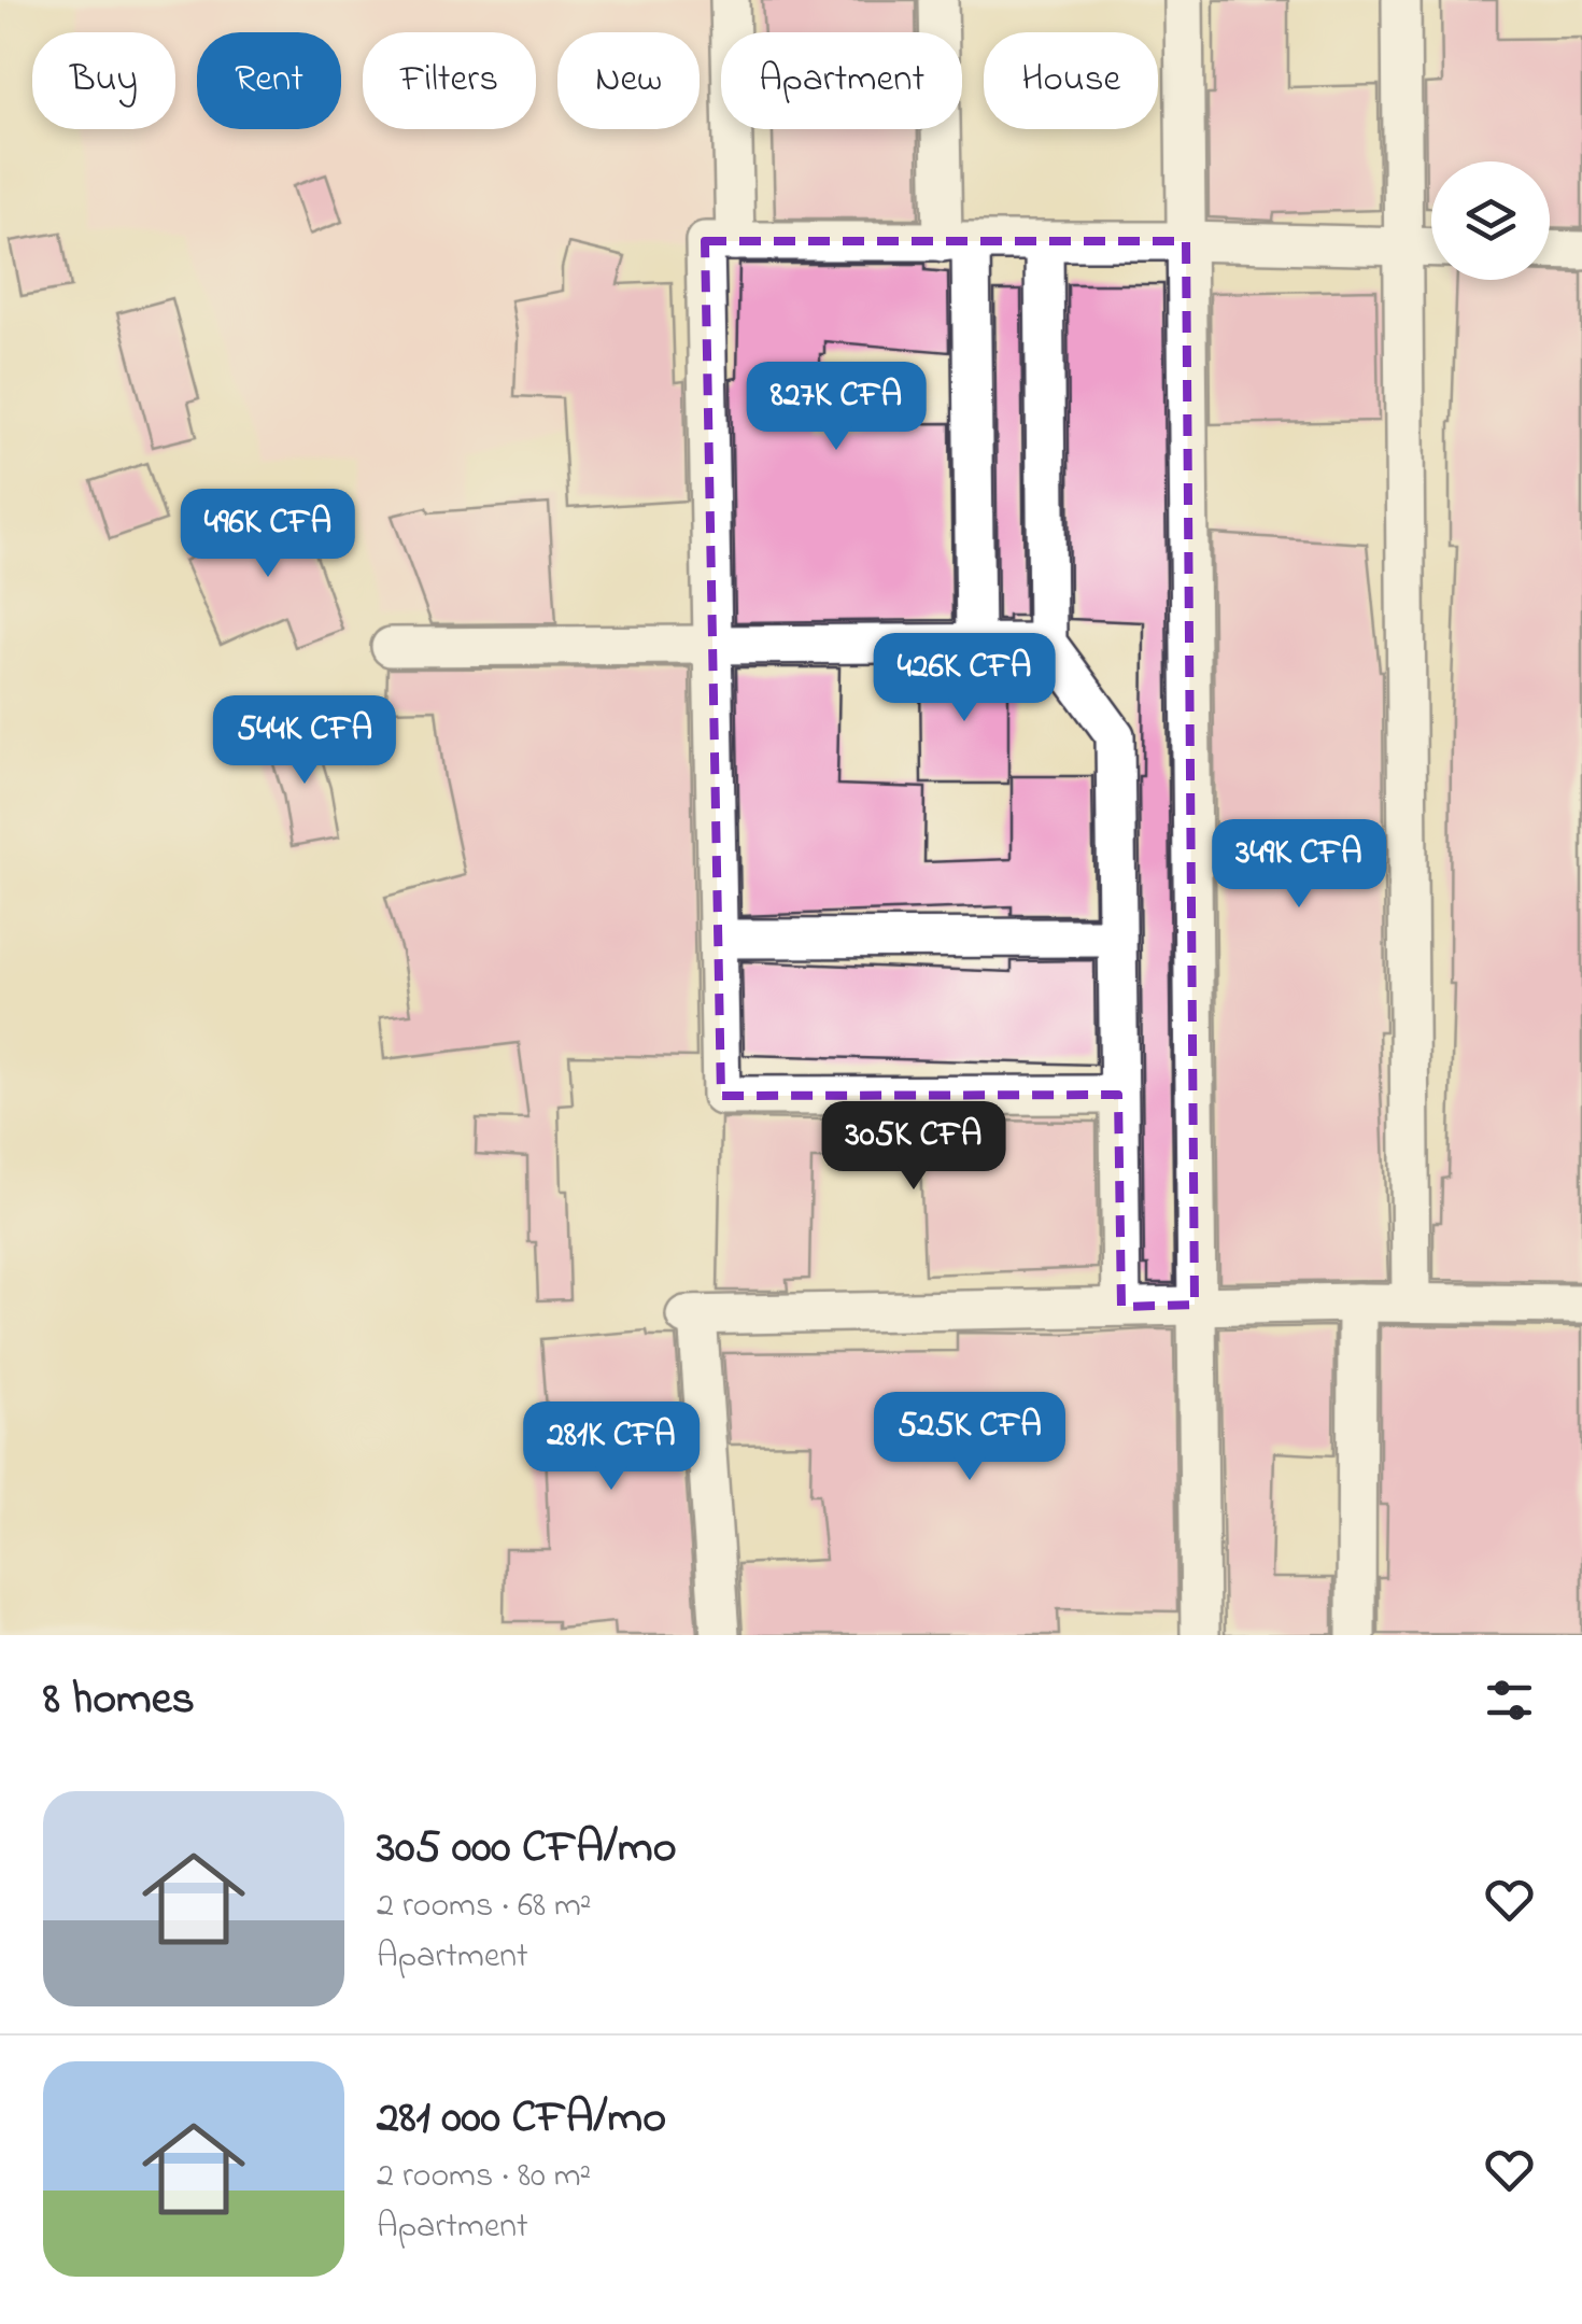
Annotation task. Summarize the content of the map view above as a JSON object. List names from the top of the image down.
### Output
{
  "page": {
    "chip": [
      "Buy",
      "Rent",
      "Filters",
      "New",
      "Apartment",
      "House"
    ],
    "price": [
      "827K CFA",
      "496K CFA",
      "426K CFA",
      "544K CFA",
      "349K CFA",
      "305K CFA",
      "525K CFA",
      "281K CFA"
    ],
    "heading": "8 homes",
    "list": [
      {
        "name": "305 000 CFA/mo",
        "note": "2 rooms · 68 m² · Apartment"
      },
      {
        "name": "281 000 CFA/mo",
        "note": "2 rooms · 80 m² · Apartment"
      }
    ]
  }
}
